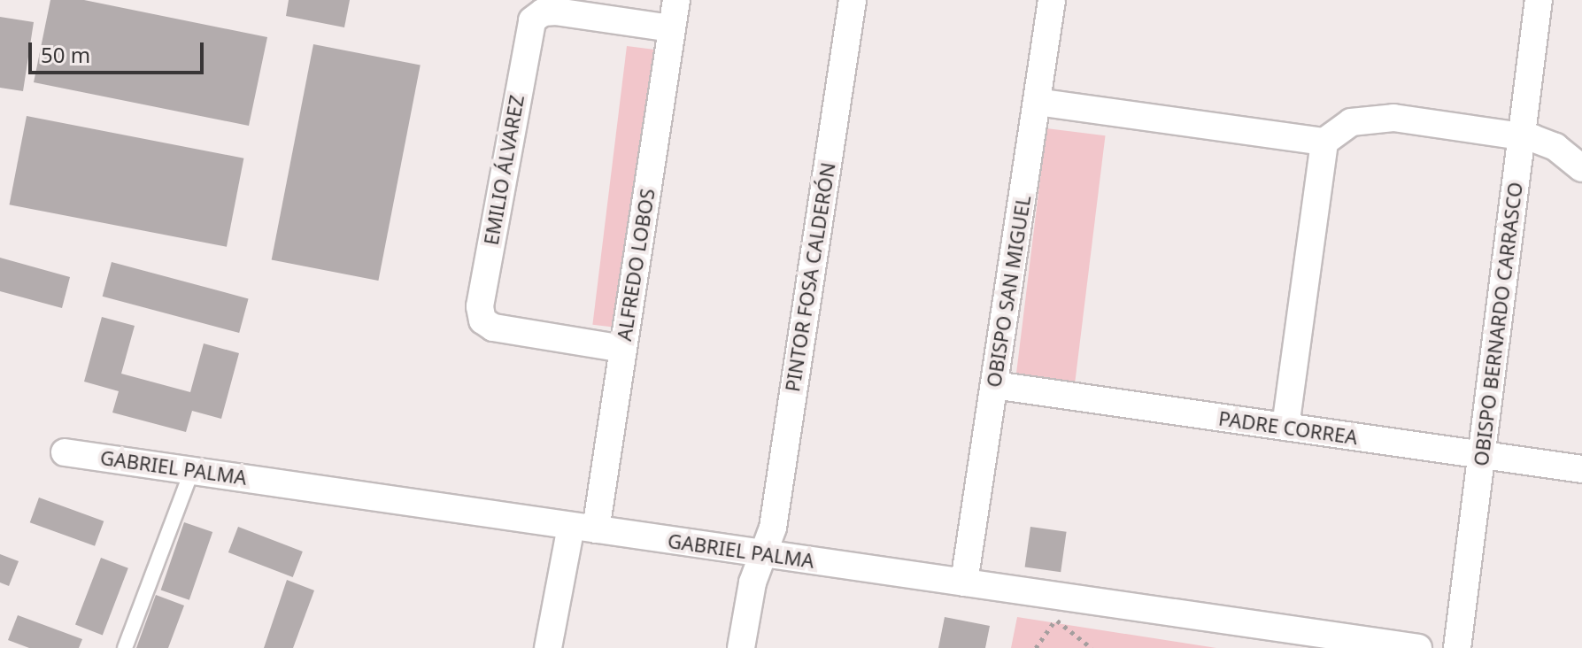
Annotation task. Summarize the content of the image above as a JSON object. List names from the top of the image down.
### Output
{
  "streets": {
    "street": [
      "EMILIO ÁLVAREZ",
      "ALFREDO LOBOS",
      "PINTOR FOSA CALDERÓN",
      "OBISPO SAN MIGUEL",
      "OBISPO BERNARDO CARRASCO",
      "PADRE CORREA",
      "GABRIEL PALMA"
    ]
  },
  "crossings": [
    ["EMILIO ÁLVAREZ", "ALFREDO LOBOS"],
    ["ALFREDO LOBOS", "GABRIEL PALMA"],
    ["PINTOR FOSA CALDERÓN", "GABRIEL PALMA"],
    ["OBISPO SAN MIGUEL", "PADRE CORREA"],
    ["OBISPO SAN MIGUEL", "GABRIEL PALMA"],
    ["OBISPO BERNARDO CARRASCO", "PADRE CORREA"]
  ],
  "scale_bar": "50 m"
}
